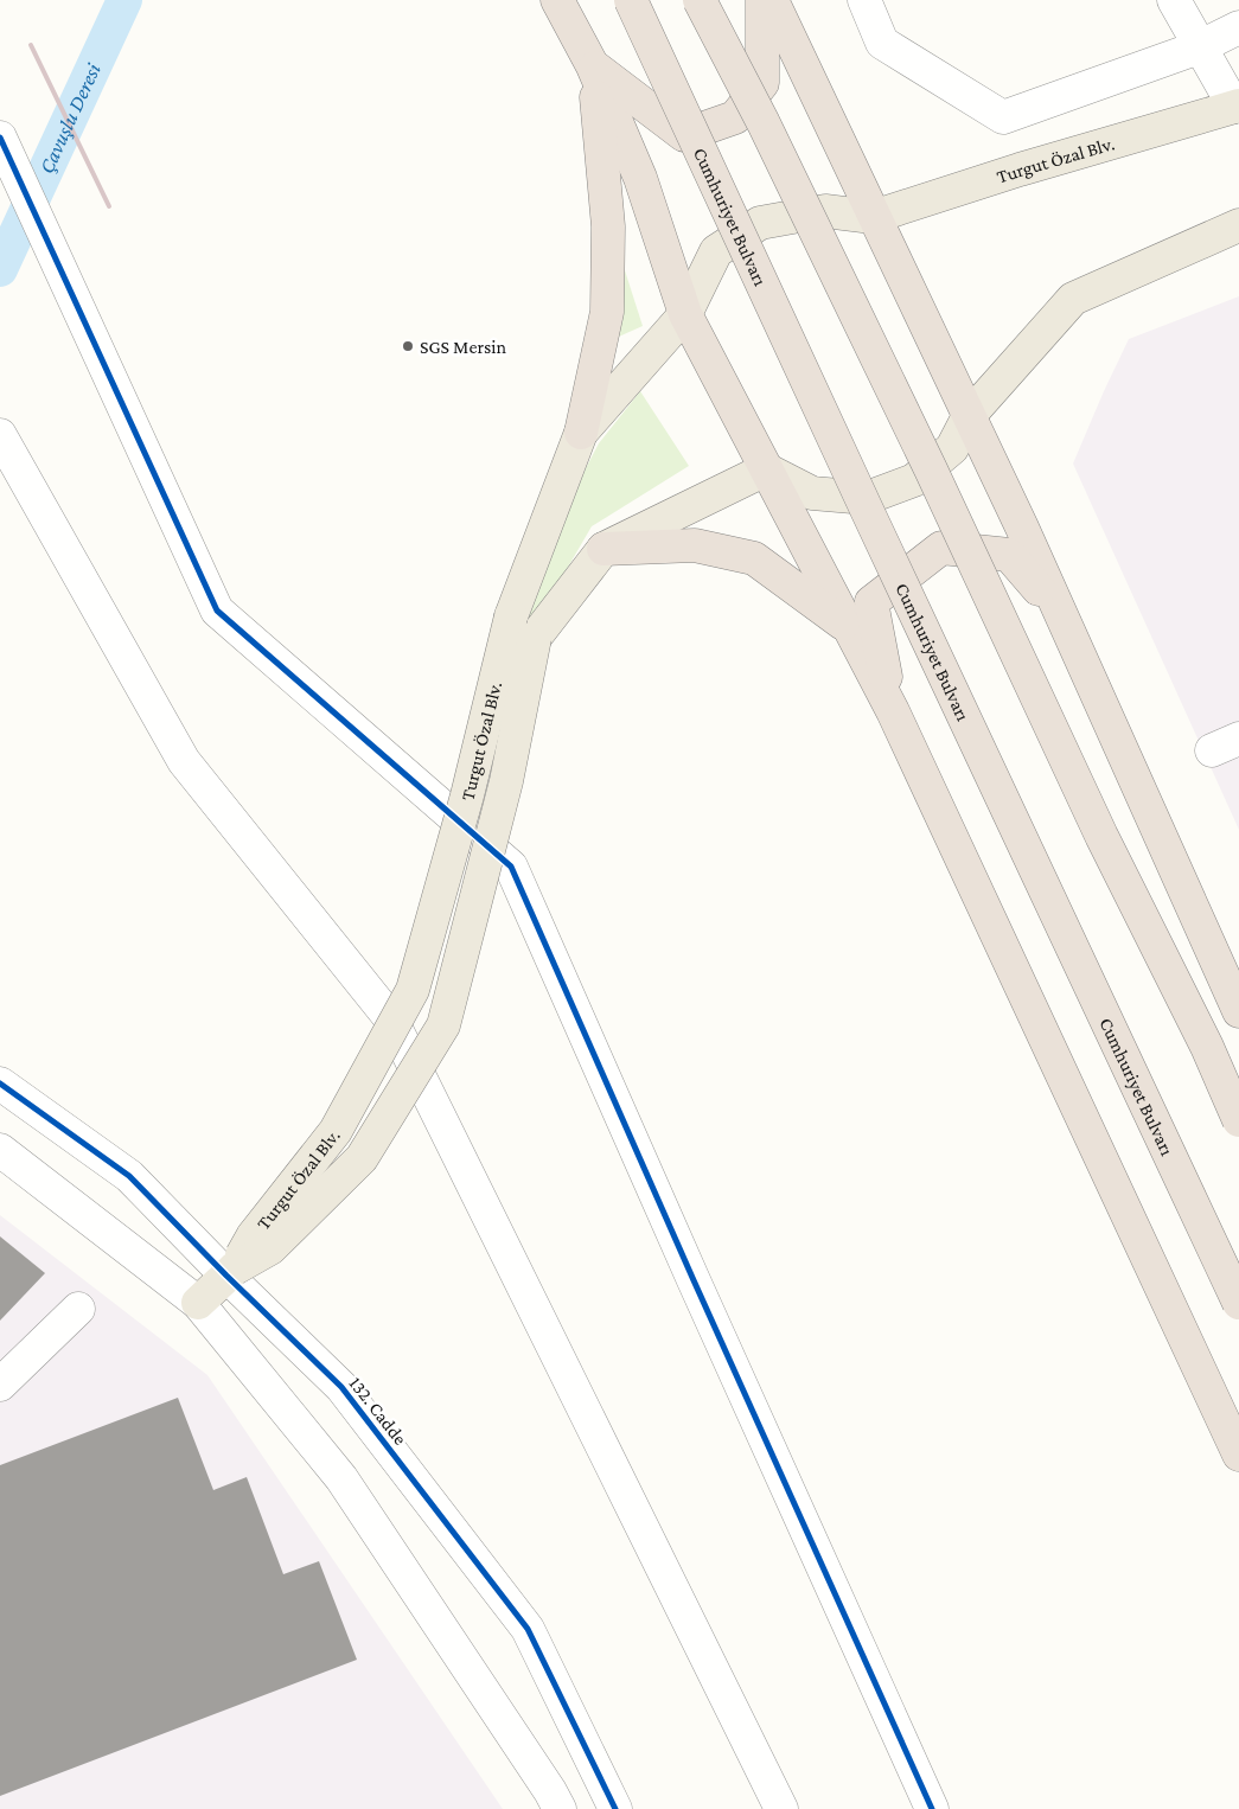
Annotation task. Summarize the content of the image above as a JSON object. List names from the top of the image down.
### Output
{
  "streets": {
    "highway": ["Cumhuriyet Bulvarı"],
    "main road": ["Turgut Özal Blv."],
    "street": ["132. Cadde"]
  },
  "crossings": [
    ["Turgut Özal Blv.", "132. Cadde"]
  ],
  "water": ["Çavuşlu Deresi"],
  "places": ["SGS Mersin"]
}
